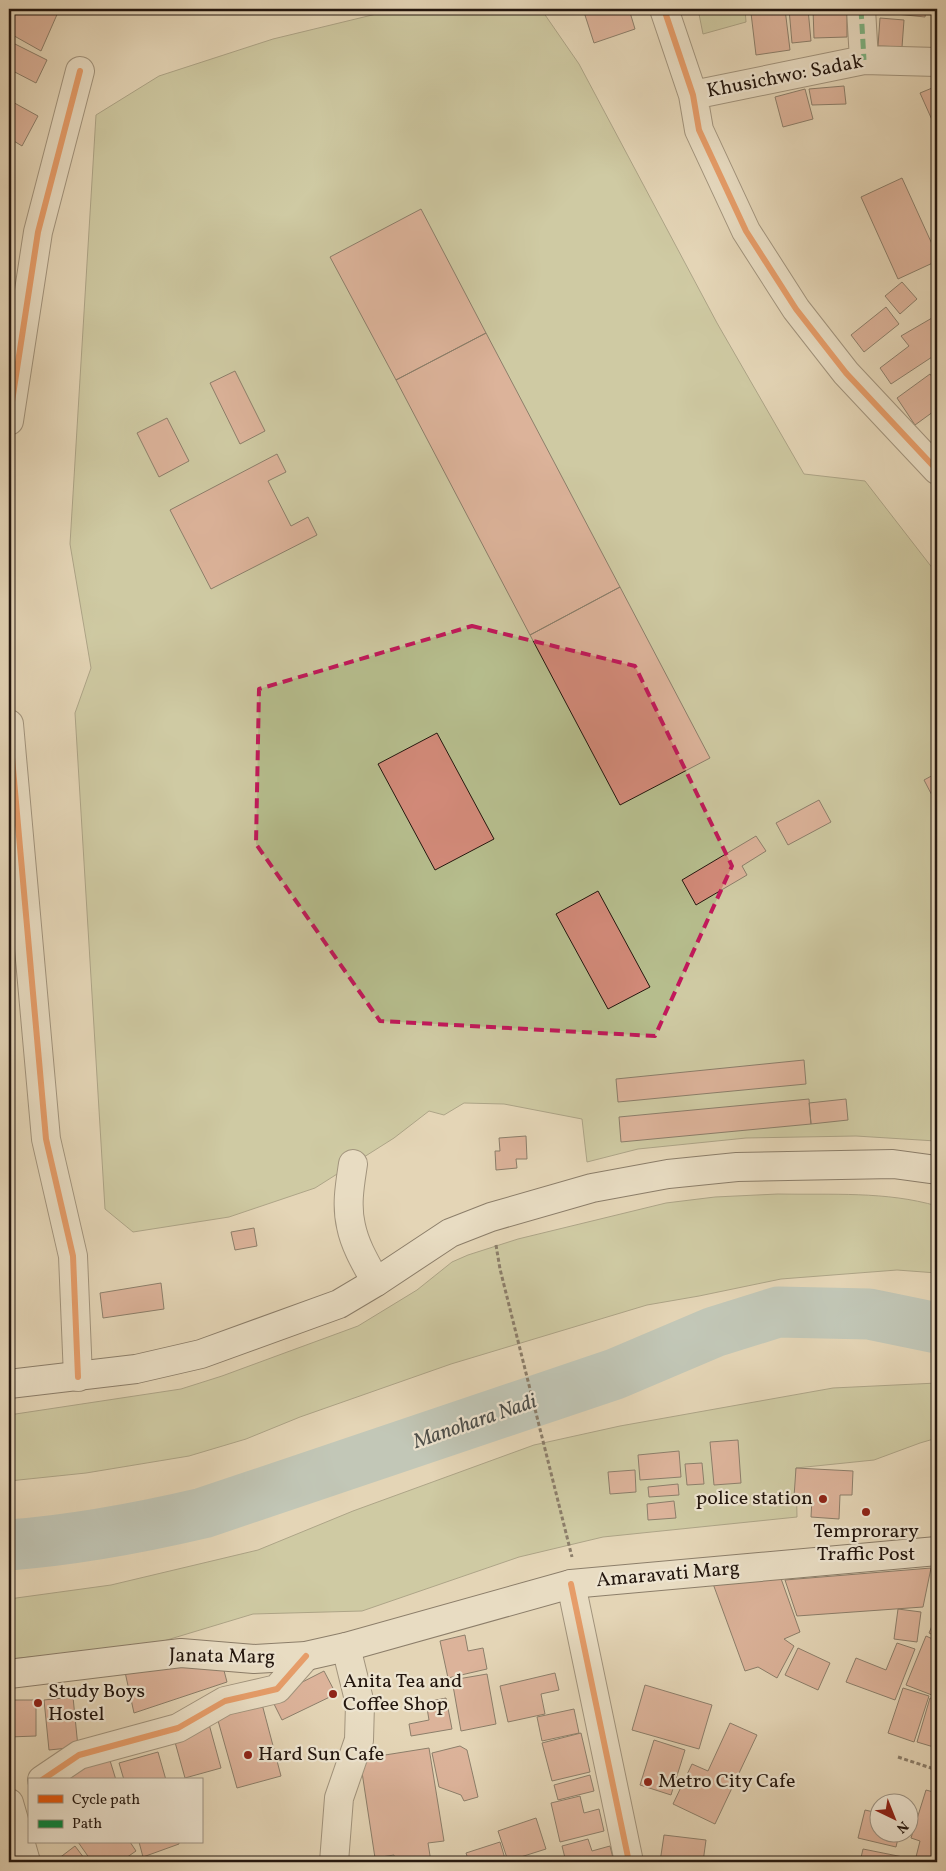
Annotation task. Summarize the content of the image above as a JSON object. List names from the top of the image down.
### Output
{
  "streets": {
    "street": ["Khusichwo: Sadak", "Amaravati Marg", "Janata Marg"]
  },
  "crossings": [
    ["Amaravati Marg", "Janata Marg"]
  ],
  "water": ["Manohara Nadi"],
  "places": [
    "police station",
    "Temprorary Traffic Post",
    "Anita Tea and Coffee Shop",
    "Study Boys Hostel",
    "Hard Sun Cafe",
    "Metro City Cafe"
  ],
  "legend": ["Cycle path", "Path"],
  "north": "bottom right"
}
